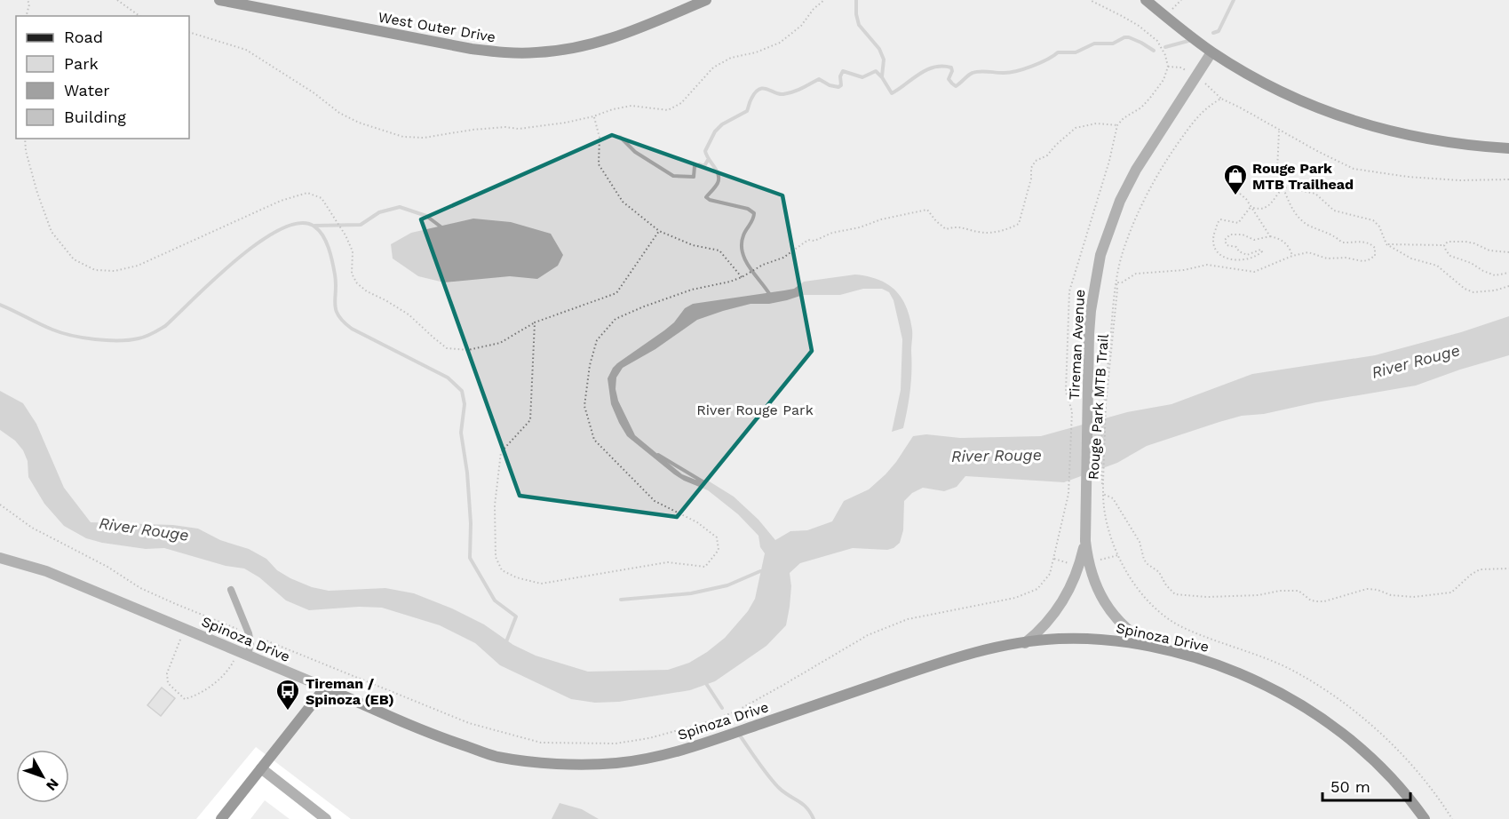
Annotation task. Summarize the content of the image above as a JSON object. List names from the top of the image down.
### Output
{
  "streets": {
    "street": ["West Outer Drive", "Tireman Avenue", "Spinoza Drive"],
    "path": ["Rouge Park MTB Trail"]
  },
  "water": ["River Rouge"],
  "parks": ["River Rouge Park"],
  "places": {
    "shop": ["Rouge Park MTB Trailhead"],
    "bus stop": ["Tireman / Spinoza (EB)"]
  },
  "legend": [
    "Road",
    "Park",
    "Water",
    "Building"
  ],
  "scale_bar": "50 m",
  "north": "bottom right"
}
